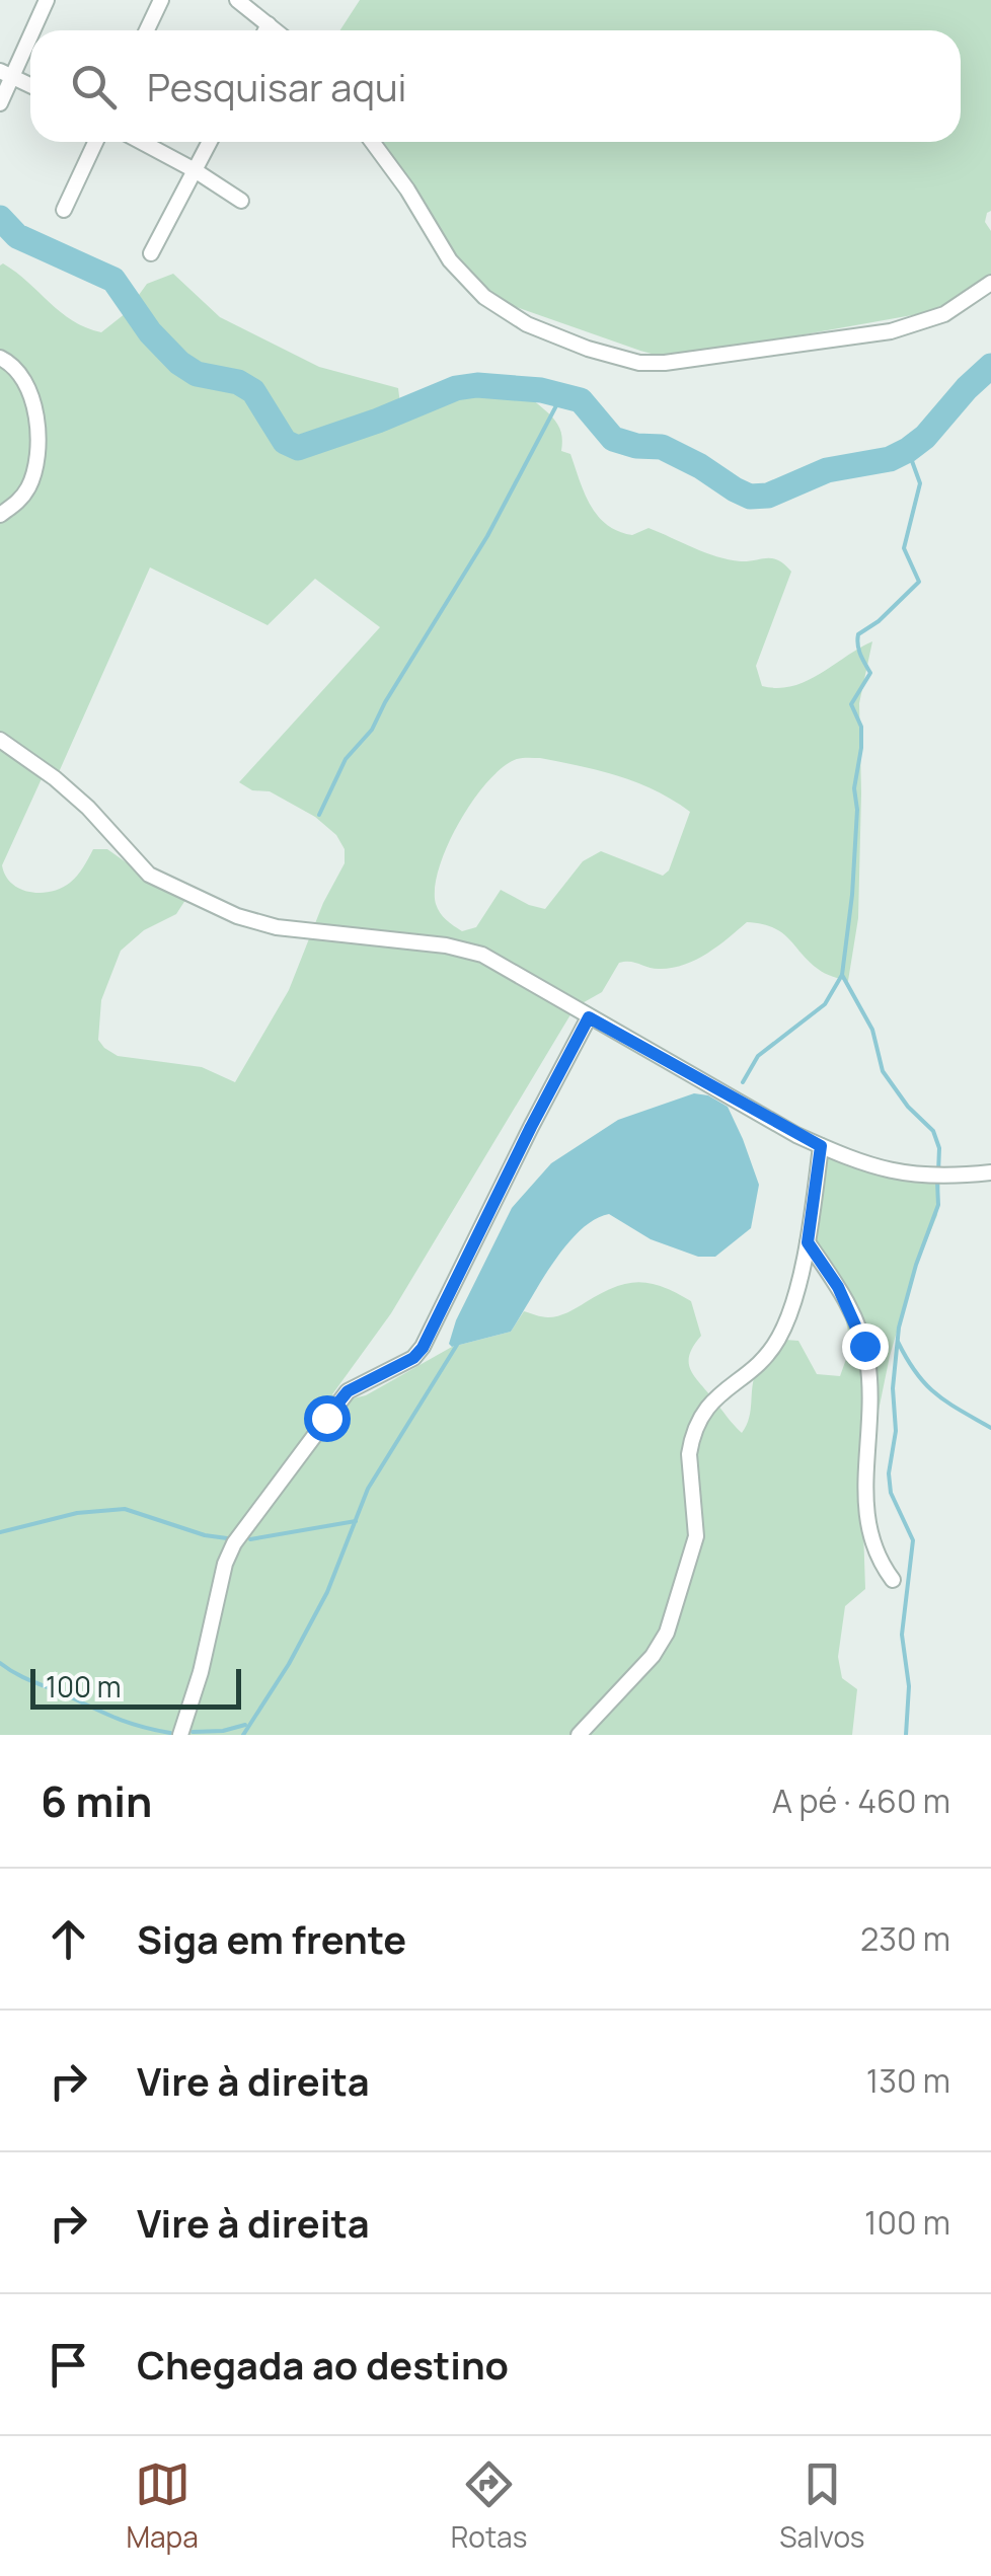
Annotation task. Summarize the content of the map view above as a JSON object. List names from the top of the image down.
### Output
{
  "scale_bar": "100 m",
  "page": {
    "search": "Pesquisar aqui",
    "scale": "100 m",
    "heading": ["6 min", "A pé · 460 m"],
    "list": [
      ["Siga em frente", "230 m"],
      ["Vire à direita", "130 m"],
      ["Vire à direita", "100 m"],
      "Chegada ao destino"
    ],
    "nav": ["Mapa", "Rotas", "Salvos"]
  }
}
